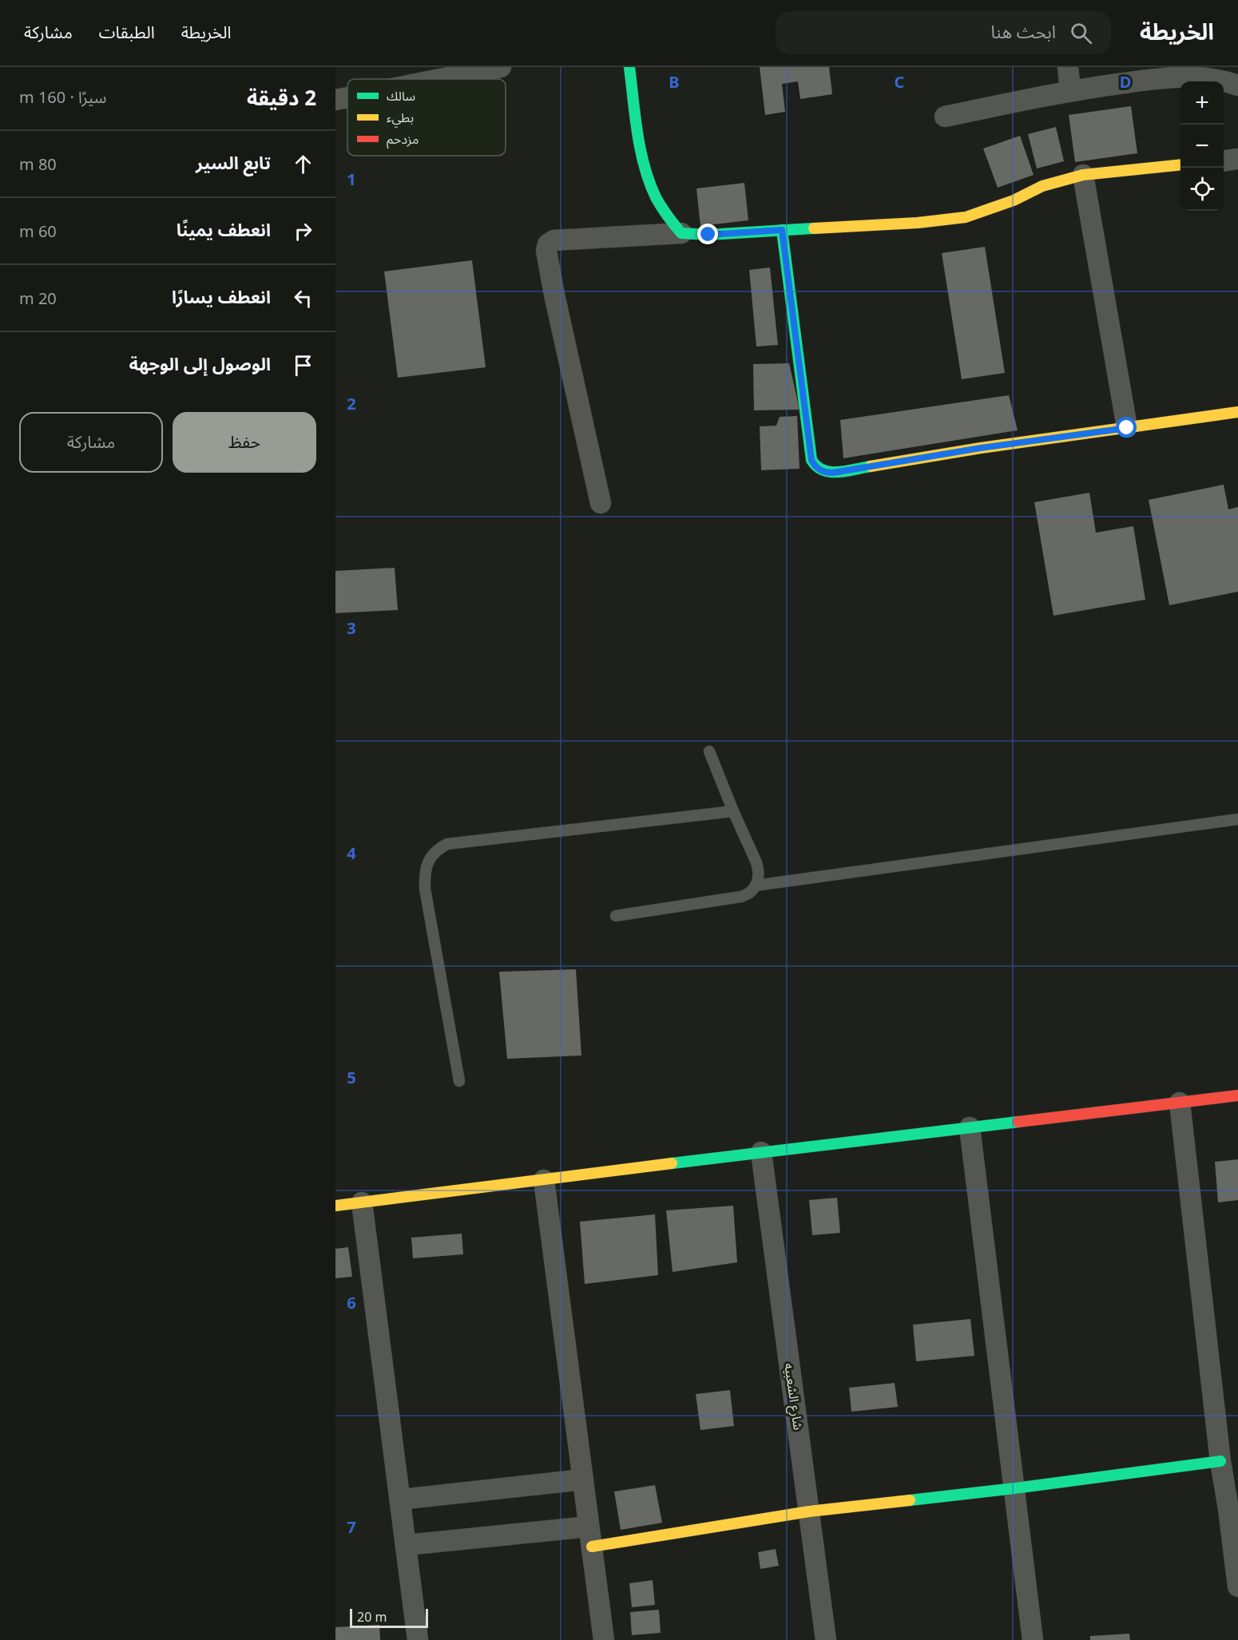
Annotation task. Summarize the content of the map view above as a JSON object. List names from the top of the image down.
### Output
{
  "streets": {
    "street": ["شارع الشعبيه"]
  },
  "legend": ["سالك", "بطيء", "مزدحم"],
  "scale_bar": "20 m",
  "page": {
    "header": "الخريطة",
    "search": "ابحث هنا",
    "nav": ["الخريطة", "الطبقات", "مشاركة"],
    "heading": ["2 دقيقة", "سيرًا · 160 m"],
    "map_buttons": ["+", "−"],
    "list": [
      ["تابع السير", "80 m"],
      ["انعطف يمينًا", "60 m"],
      ["انعطف يسارًا", "20 m"],
      "الوصول إلى الوجهة"
    ],
    "buttons": ["حفظ", "مشاركة"],
    "scale": "20 m"
  },
  "grid": {
    "columns": ["B", "C", "D"],
    "rows": [
      "1",
      "2",
      "3",
      "4",
      "5",
      "6",
      "7"
    ]
  }
}
